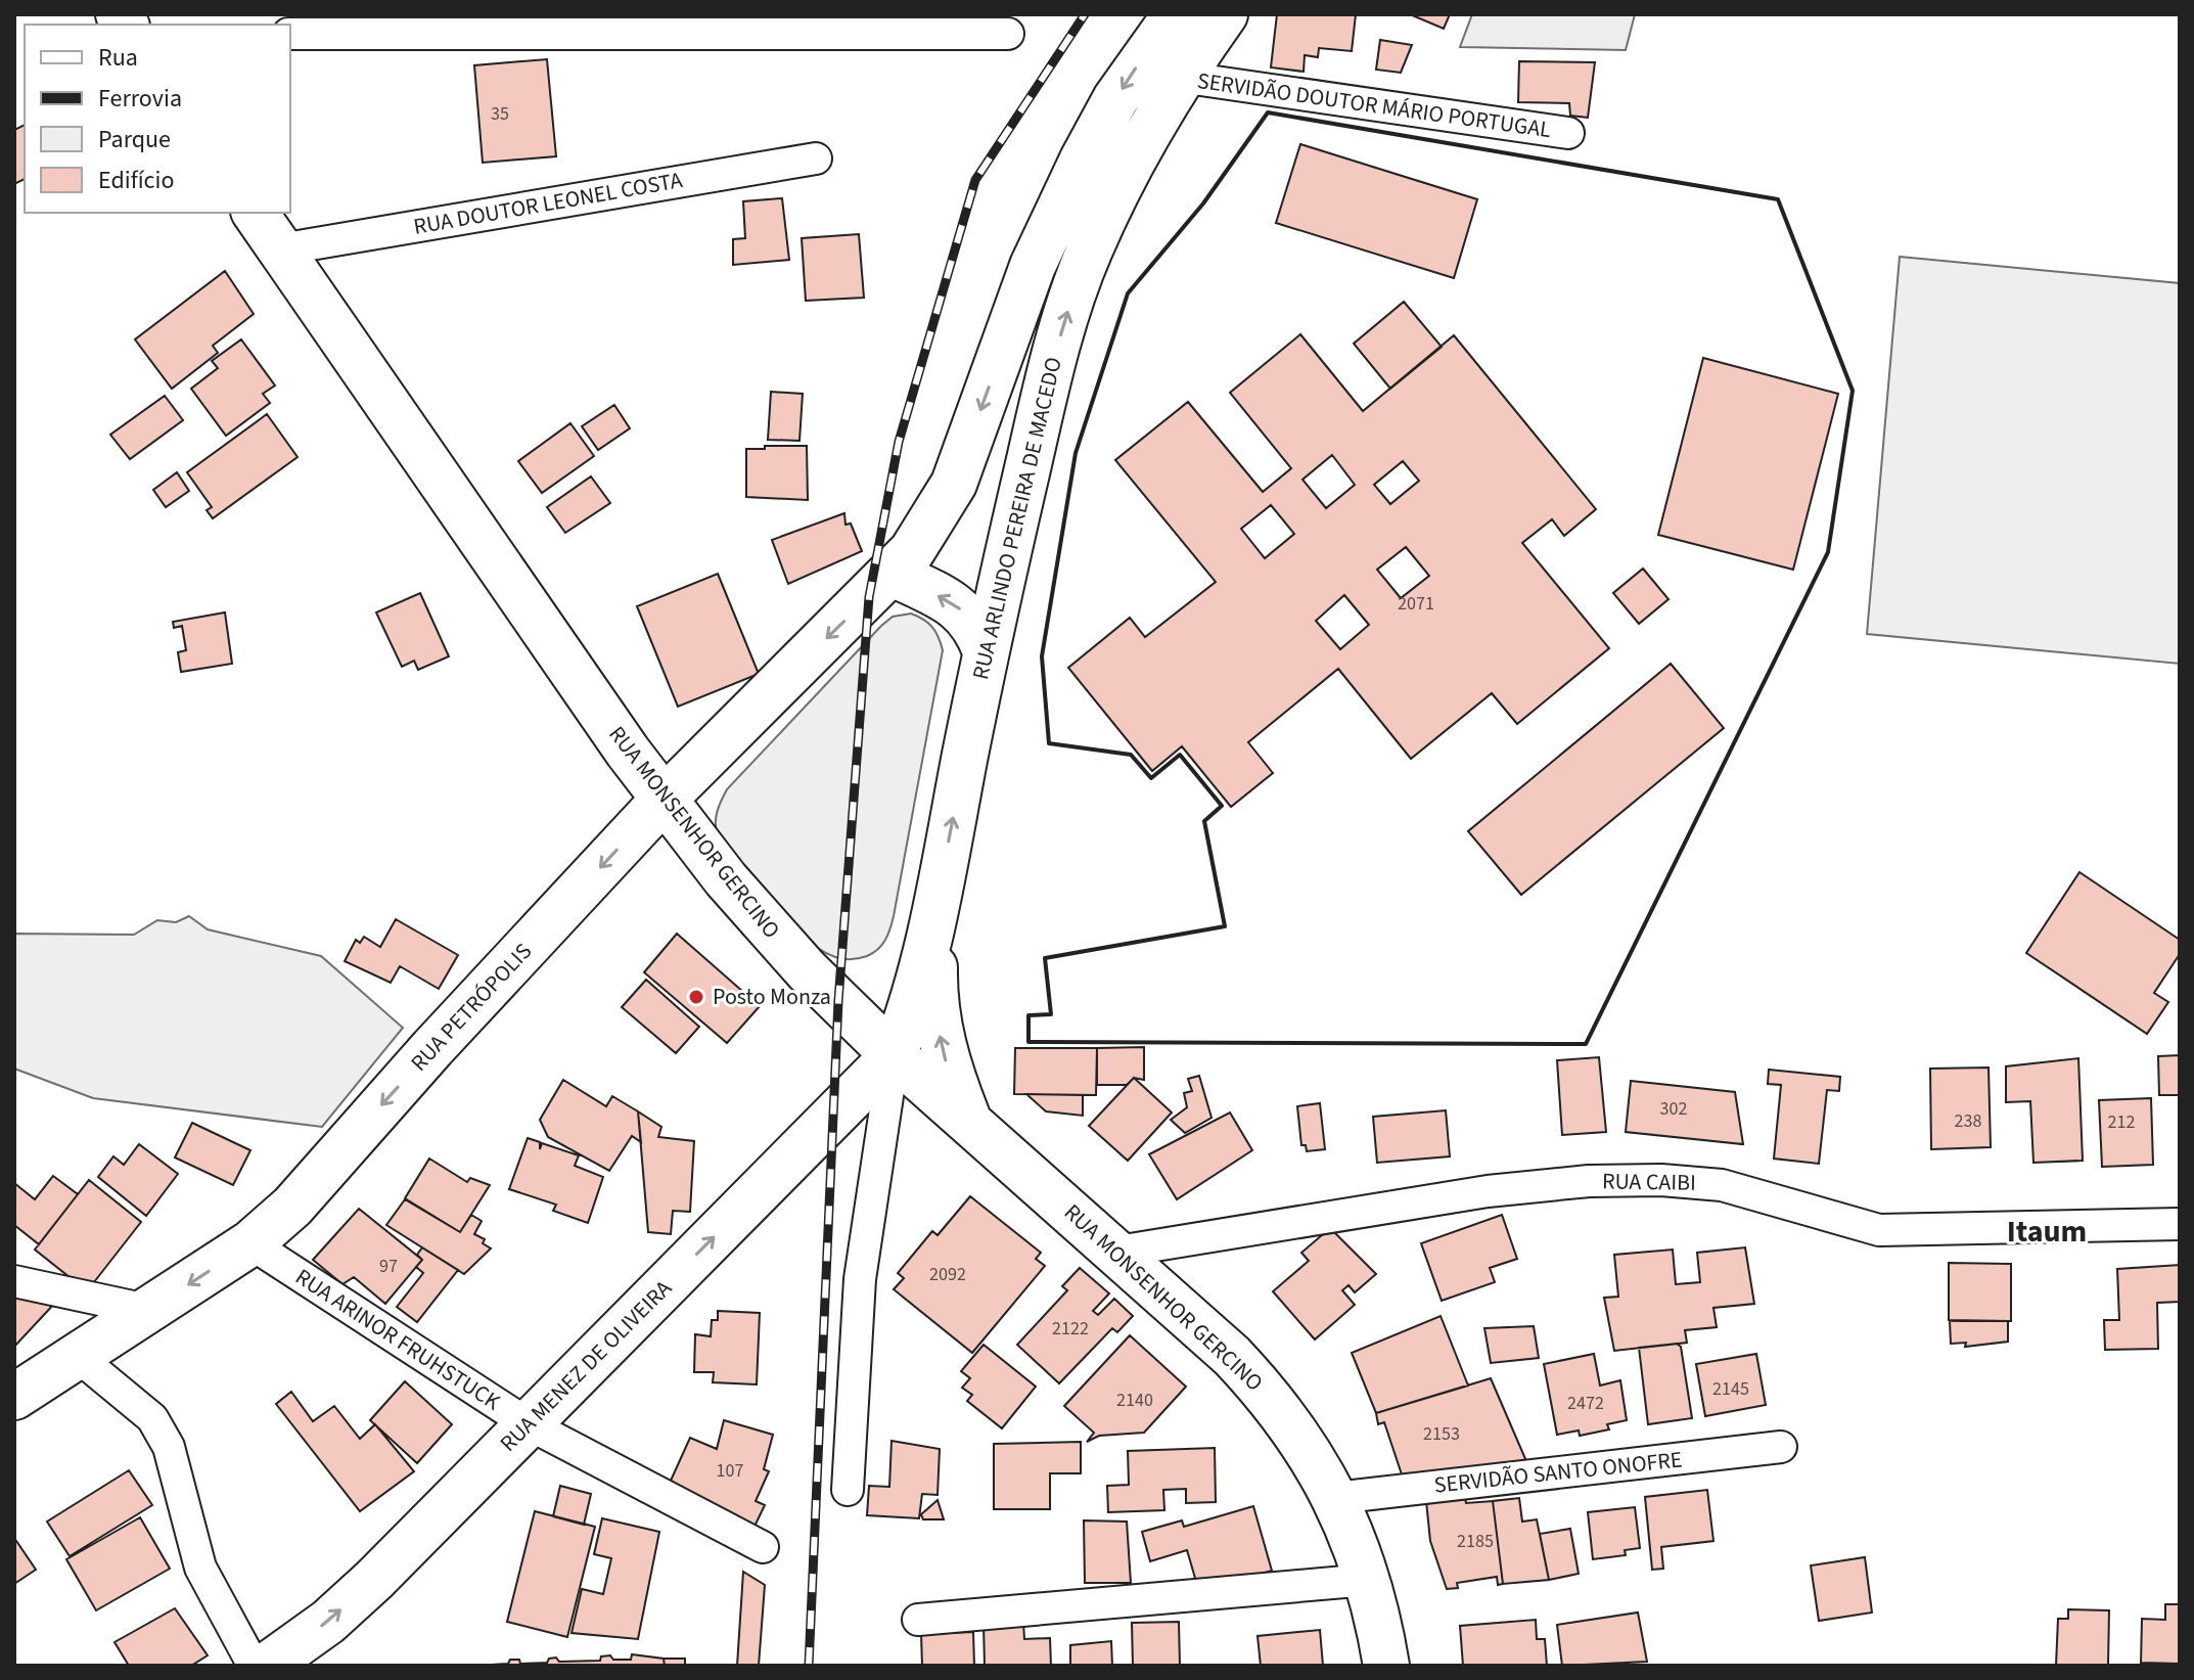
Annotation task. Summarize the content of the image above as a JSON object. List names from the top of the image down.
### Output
{
  "streets": {
    "main road": [
      "RUA ARLINDO PEREIRA DE MACEDO",
      "RUA MONSENHOR GERCINO",
      "RUA PETRÓPOLIS",
      "RUA MENEZ DE OLIVEIRA"
    ],
    "street": [
      "SERVIDÃO DOUTOR MÁRIO PORTUGAL",
      "RUA DOUTOR LEONEL COSTA",
      "RUA CAIBI",
      "RUA ARINOR FRUHSTUCK",
      "SERVIDÃO SANTO ONOFRE"
    ]
  },
  "crossings": [
    ["SERVIDÃO DOUTOR MÁRIO PORTUGAL", "RUA ARLINDO PEREIRA DE MACEDO"],
    ["RUA DOUTOR LEONEL COSTA", "RUA MONSENHOR GERCINO"],
    ["RUA ARLINDO PEREIRA DE MACEDO", "RUA MONSENHOR GERCINO"],
    ["RUA ARLINDO PEREIRA DE MACEDO", "RUA MENEZ DE OLIVEIRA"],
    ["RUA MONSENHOR GERCINO", "RUA PETRÓPOLIS"],
    ["RUA MONSENHOR GERCINO", "RUA CAIBI"],
    ["RUA MONSENHOR GERCINO", "RUA MENEZ DE OLIVEIRA"],
    ["RUA MONSENHOR GERCINO", "SERVIDÃO SANTO ONOFRE"],
    ["RUA PETRÓPOLIS", "RUA ARINOR FRUHSTUCK"],
    ["RUA ARINOR FRUHSTUCK", "RUA MENEZ DE OLIVEIRA"]
  ],
  "one_way": ["RUA PETRÓPOLIS", "RUA MENEZ DE OLIVEIRA"],
  "districts": ["Itaum"],
  "places": ["Posto Monza"],
  "house_numbers": [
    "35",
    "2071",
    "302",
    "238",
    "212",
    "97",
    "2092",
    "2122",
    "2145",
    "2140",
    "2472",
    "2153",
    "107",
    "2185"
  ],
  "legend": [
    "Rua",
    "Ferrovia",
    "Parque",
    "Edifício"
  ]
}
